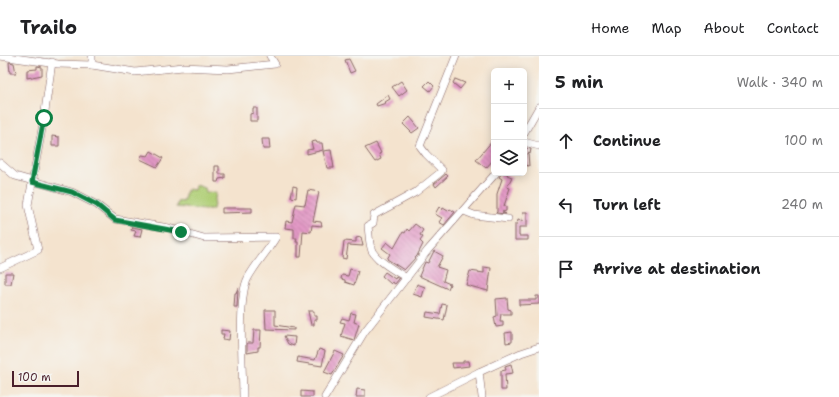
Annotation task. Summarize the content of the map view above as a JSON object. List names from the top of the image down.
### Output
{
  "scale_bar": "100 m",
  "page": {
    "header": "Trailo",
    "nav": [
      "Home",
      "Map",
      "About",
      "Contact"
    ],
    "heading": ["5 min", "Walk · 340 m"],
    "map_buttons": ["+", "−"],
    "list": [
      ["Continue", "100 m"],
      ["Turn left", "240 m"],
      "Arrive at destination"
    ],
    "scale": "100 m"
  }
}
